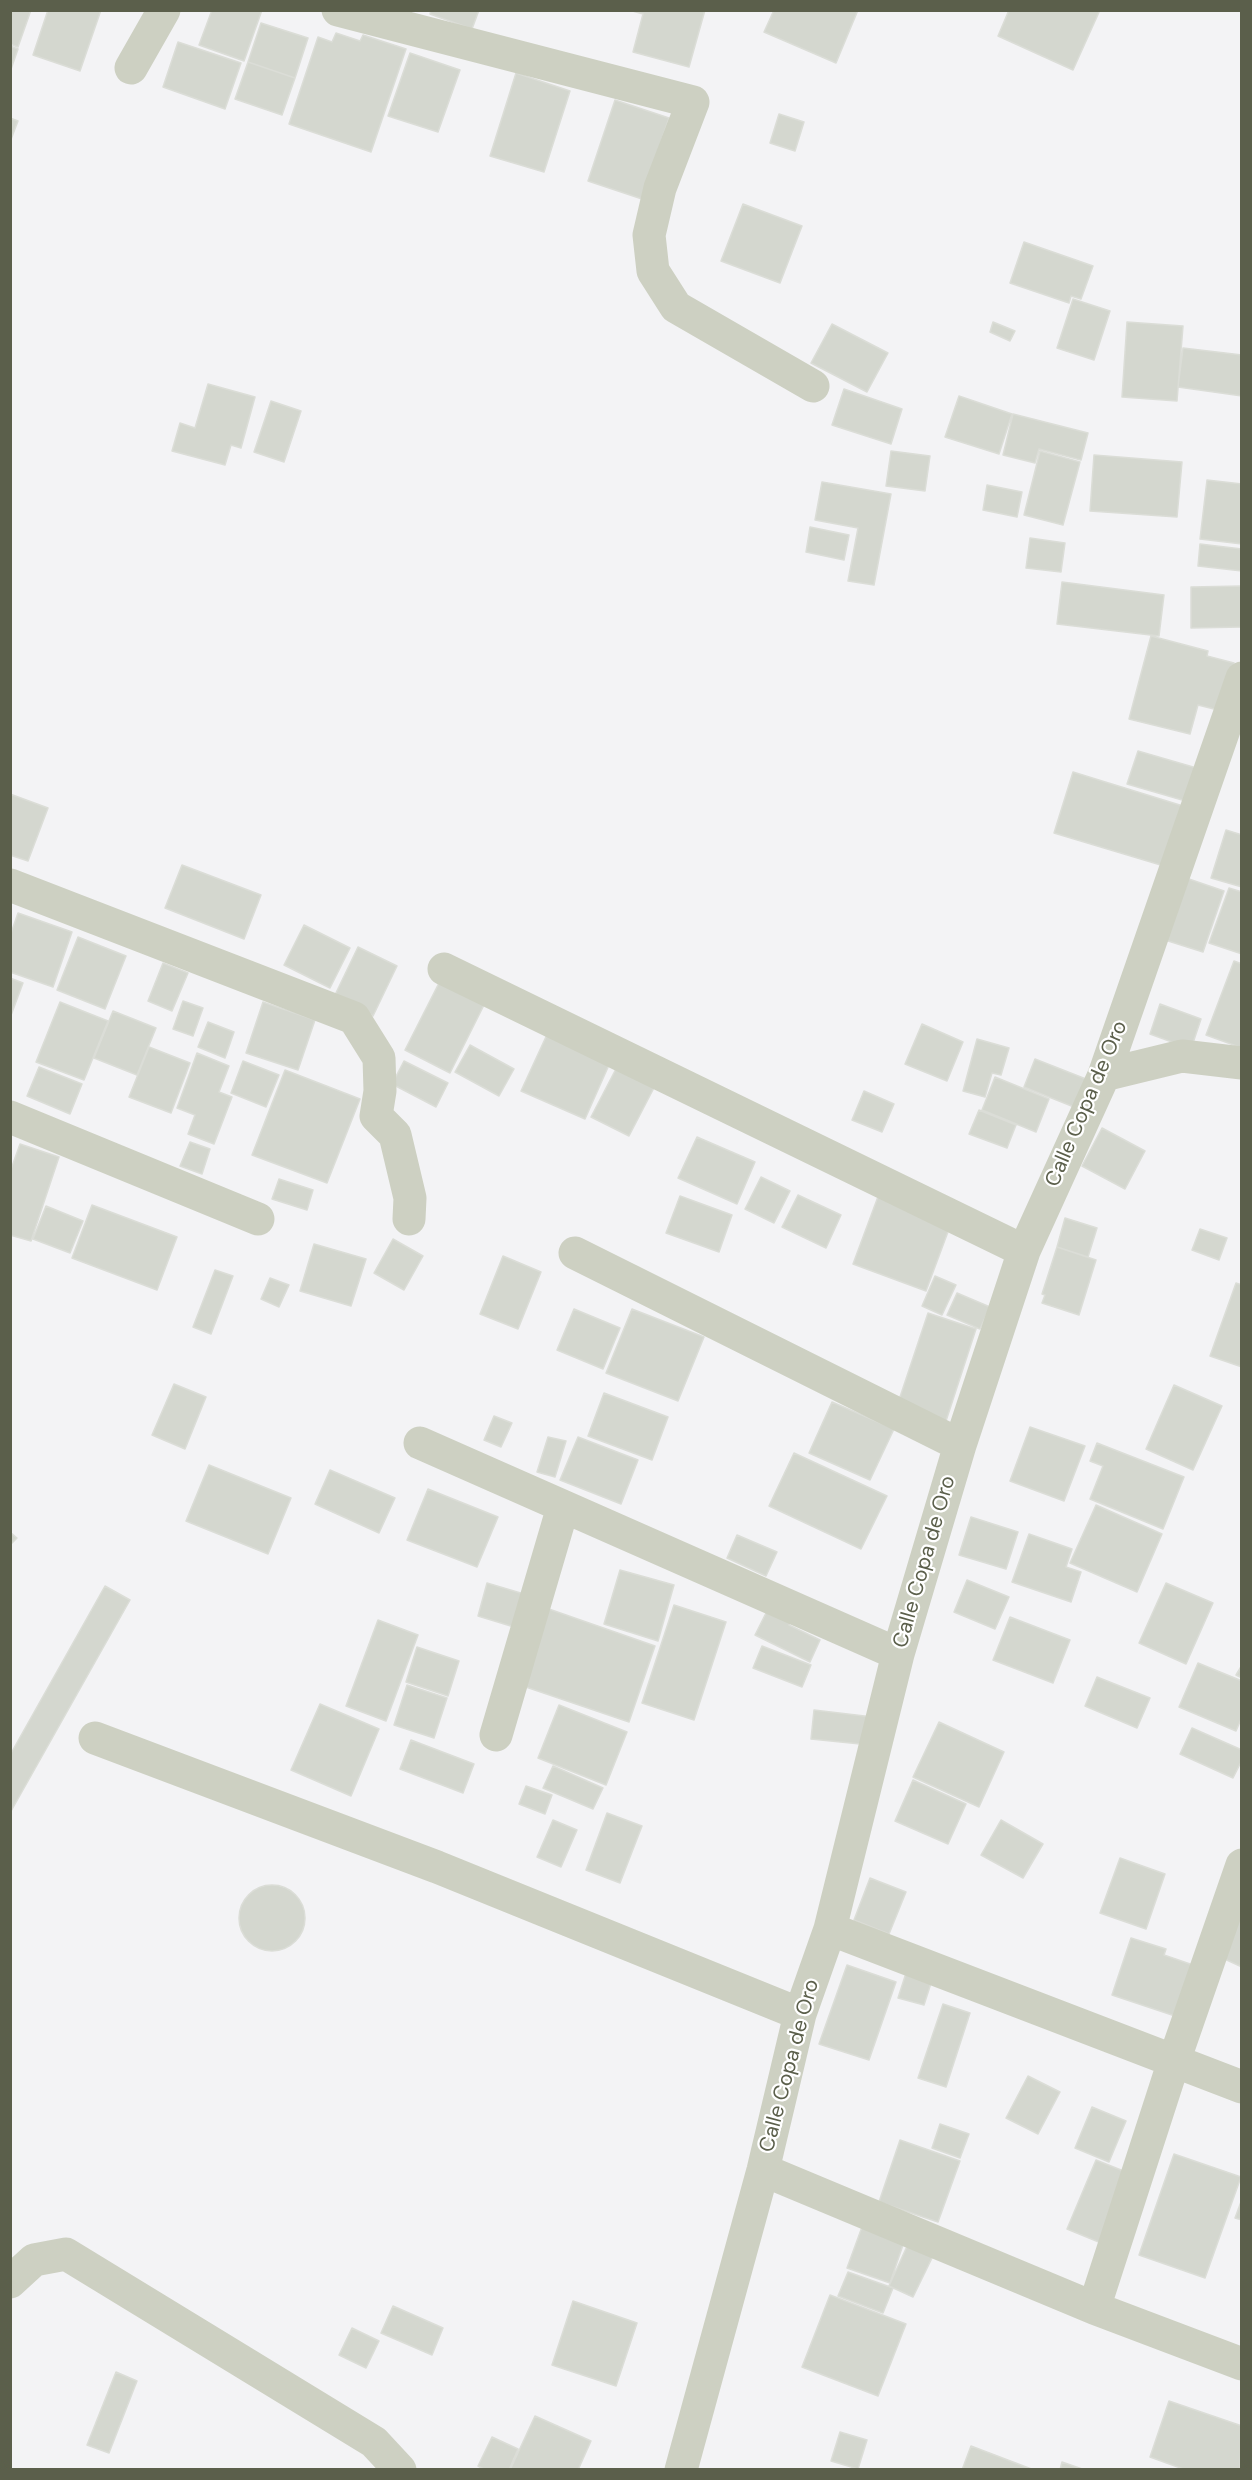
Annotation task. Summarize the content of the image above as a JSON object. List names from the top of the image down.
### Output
{
  "streets": {
    "street": ["Calle Copa de Oro"]
  }
}
